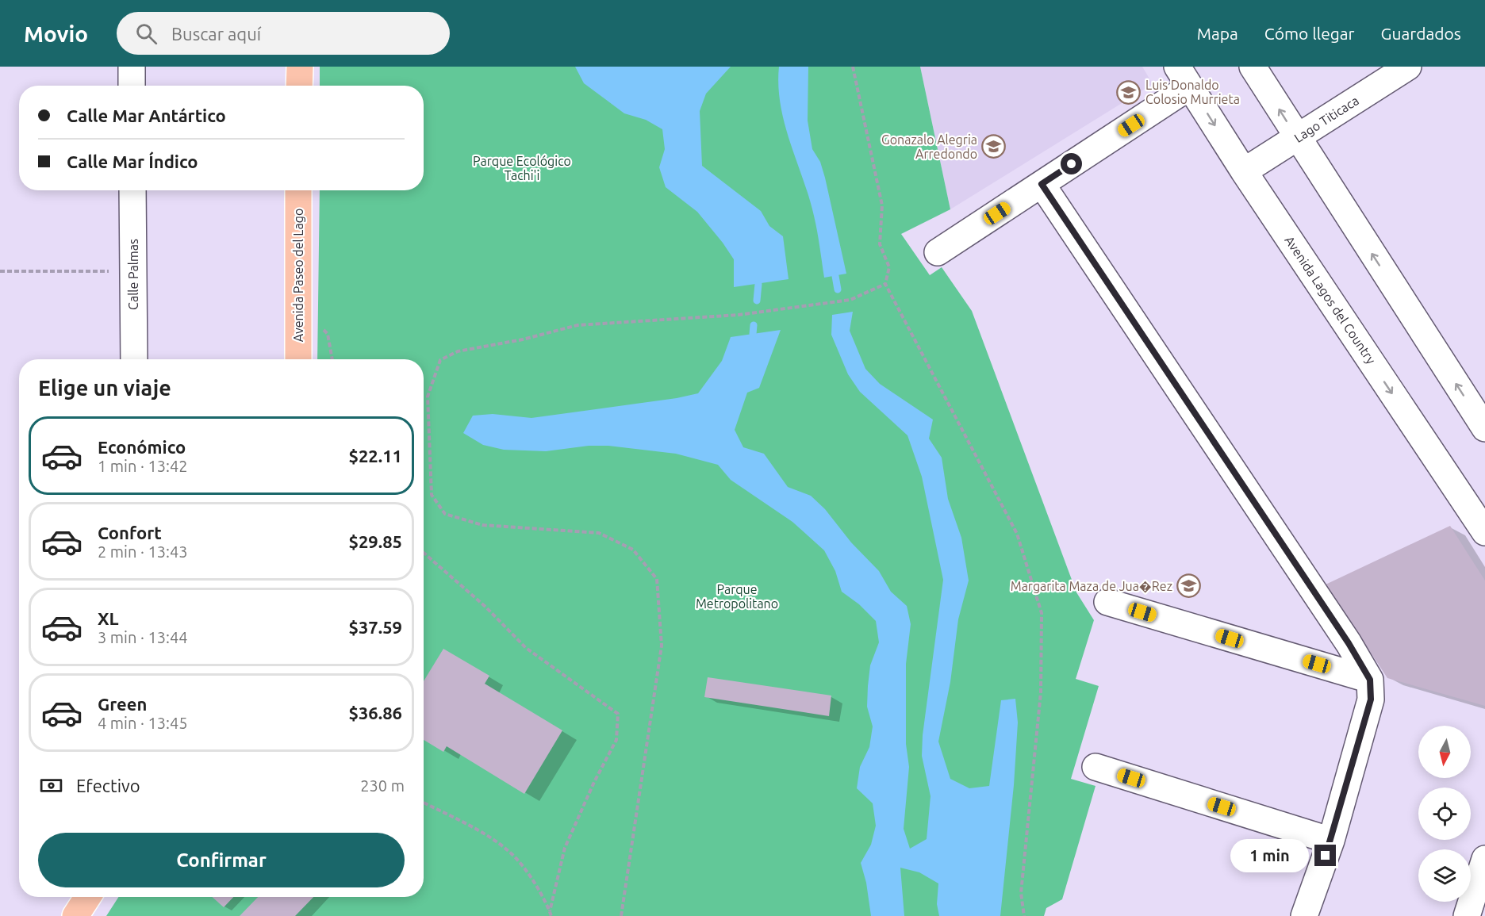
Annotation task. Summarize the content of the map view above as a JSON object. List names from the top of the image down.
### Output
{
  "streets": {
    "main road": ["Avenida Paseo del Lago"],
    "street": ["Lago Titicaca", "Calle Palmas", "Avenida Lagos del Country"]
  },
  "crossings": [
    ["Lago Titicaca", "Avenida Lagos del Country"]
  ],
  "parks": ["Parque Ecológico Tachi'i", "Parque Metropolitano"],
  "places": {
    "school or university": ["Luis Donaldo Colosio Murrieta", "Gonazalo Alegria Arredondo", "Margarita Maza de Jua�Rez"]
  },
  "north": "bottom",
  "page": {
    "header": "Movio",
    "search": "Buscar aquí",
    "nav": ["Mapa", "Cómo llegar", "Guardados"],
    "banner": ["Calle Mar Antártico", "Calle Mar Índico"],
    "heading": "Elige un viaje",
    "list": [
      {
        "name": "Económico",
        "note": "1 min · 13:42",
        "value": "$22.11"
      },
      {
        "name": "Confort",
        "note": "2 min · 13:43",
        "value": "$29.85"
      },
      {
        "name": "XL",
        "note": "3 min · 13:44",
        "value": "$37.59"
      },
      {
        "name": "Green",
        "note": "4 min · 13:45",
        "value": "$36.86"
      }
    ],
    "pay": ["Efectivo", "230 m"],
    "buttons": "Confirmar",
    "bubble": "1 min"
  }
}
